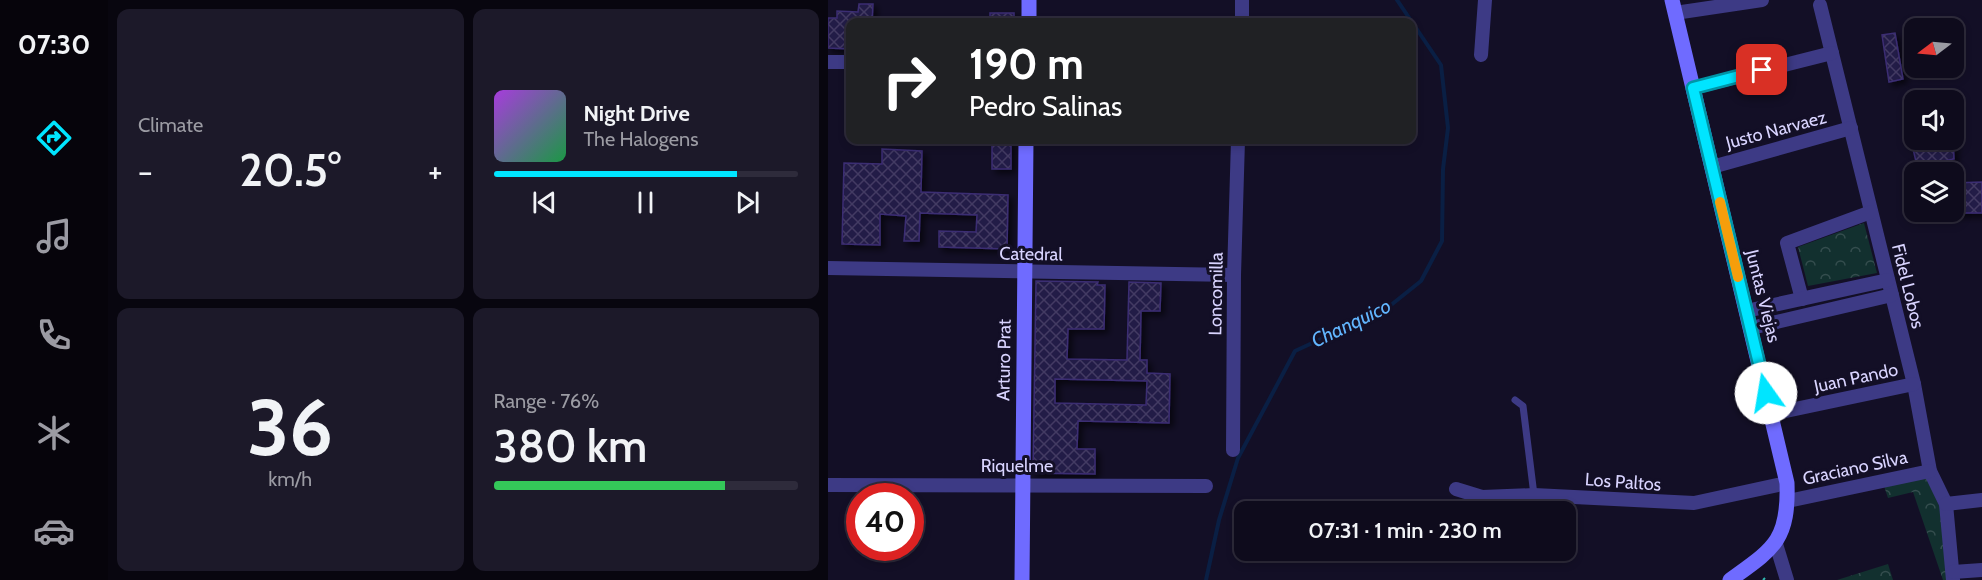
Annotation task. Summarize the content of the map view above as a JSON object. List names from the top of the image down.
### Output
{
  "streets": {
    "street": [
      "Justo Narvaez",
      "Catedral",
      "Fidel Lobos",
      "Loncomilla",
      "Juntas Viejas",
      "Arturo Prat",
      "Juan Pando",
      "Riquelme",
      "Graciano Silva",
      "Los Paltos"
    ]
  },
  "crossings": [
    ["Justo Narvaez", "Fidel Lobos"],
    ["Justo Narvaez", "Juntas Viejas"],
    ["Catedral", "Loncomilla"],
    ["Catedral", "Arturo Prat"],
    ["Fidel Lobos", "Juan Pando"],
    ["Fidel Lobos", "Graciano Silva"],
    ["Juntas Viejas", "Juan Pando"],
    ["Juntas Viejas", "Graciano Silva"],
    ["Juntas Viejas", "Los Paltos"],
    ["Arturo Prat", "Riquelme"]
  ],
  "water": ["Chanquico"],
  "north": "left",
  "page": {
    "tabs": "07:30",
    "tile": [
      "Climate",
      ["36", "km/h"],
      ["Range · 76%", "380 km"]
    ],
    "turn": ["190 m", "Pedro Salinas"],
    "song": ["Night Drive", "The Halogens"],
    "heat": ["−", "20.5°", "+"],
    "limit": "40",
    "trip": "07:31 · 1 min · 230 m"
  }
}
